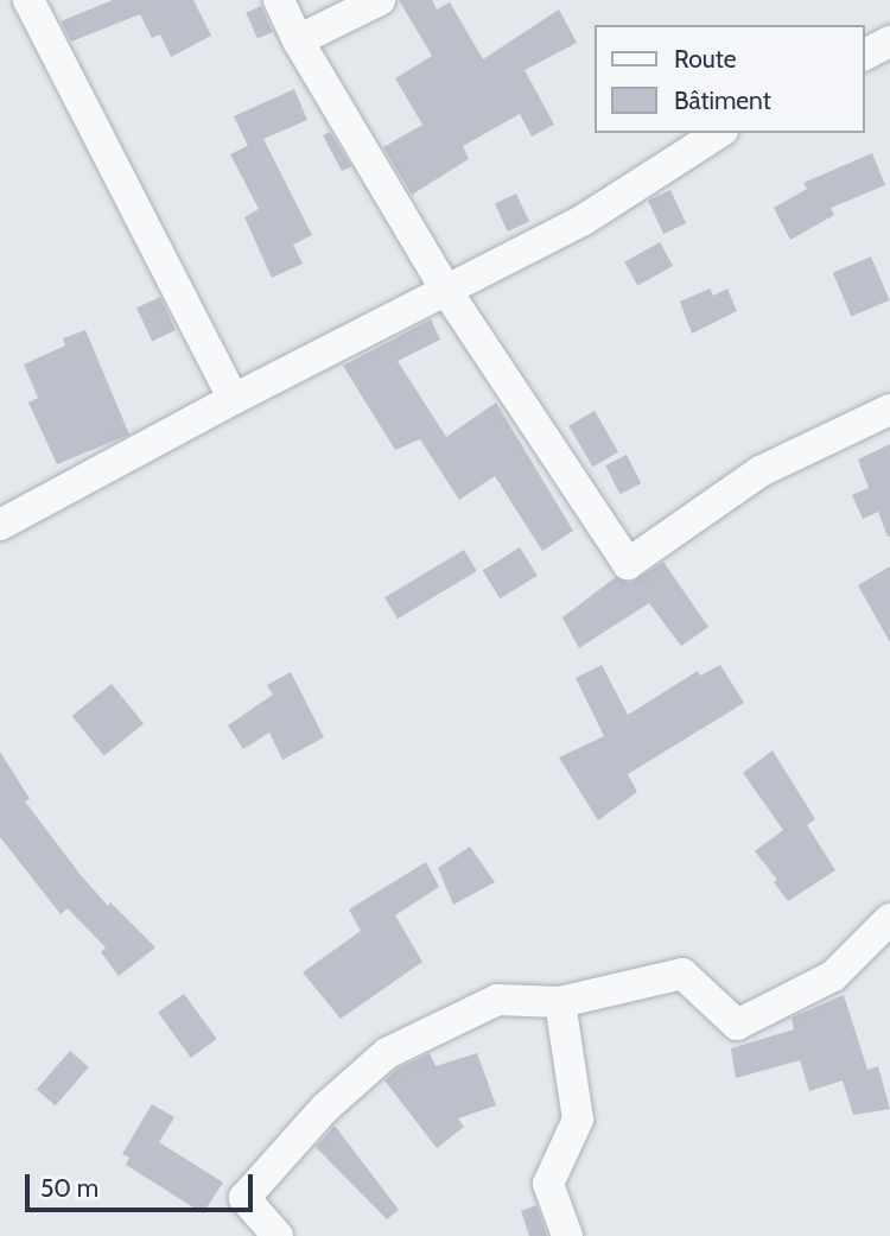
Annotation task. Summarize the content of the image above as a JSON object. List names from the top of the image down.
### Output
{
  "legend": ["Route", "Bâtiment"],
  "scale_bar": "50 m"
}
